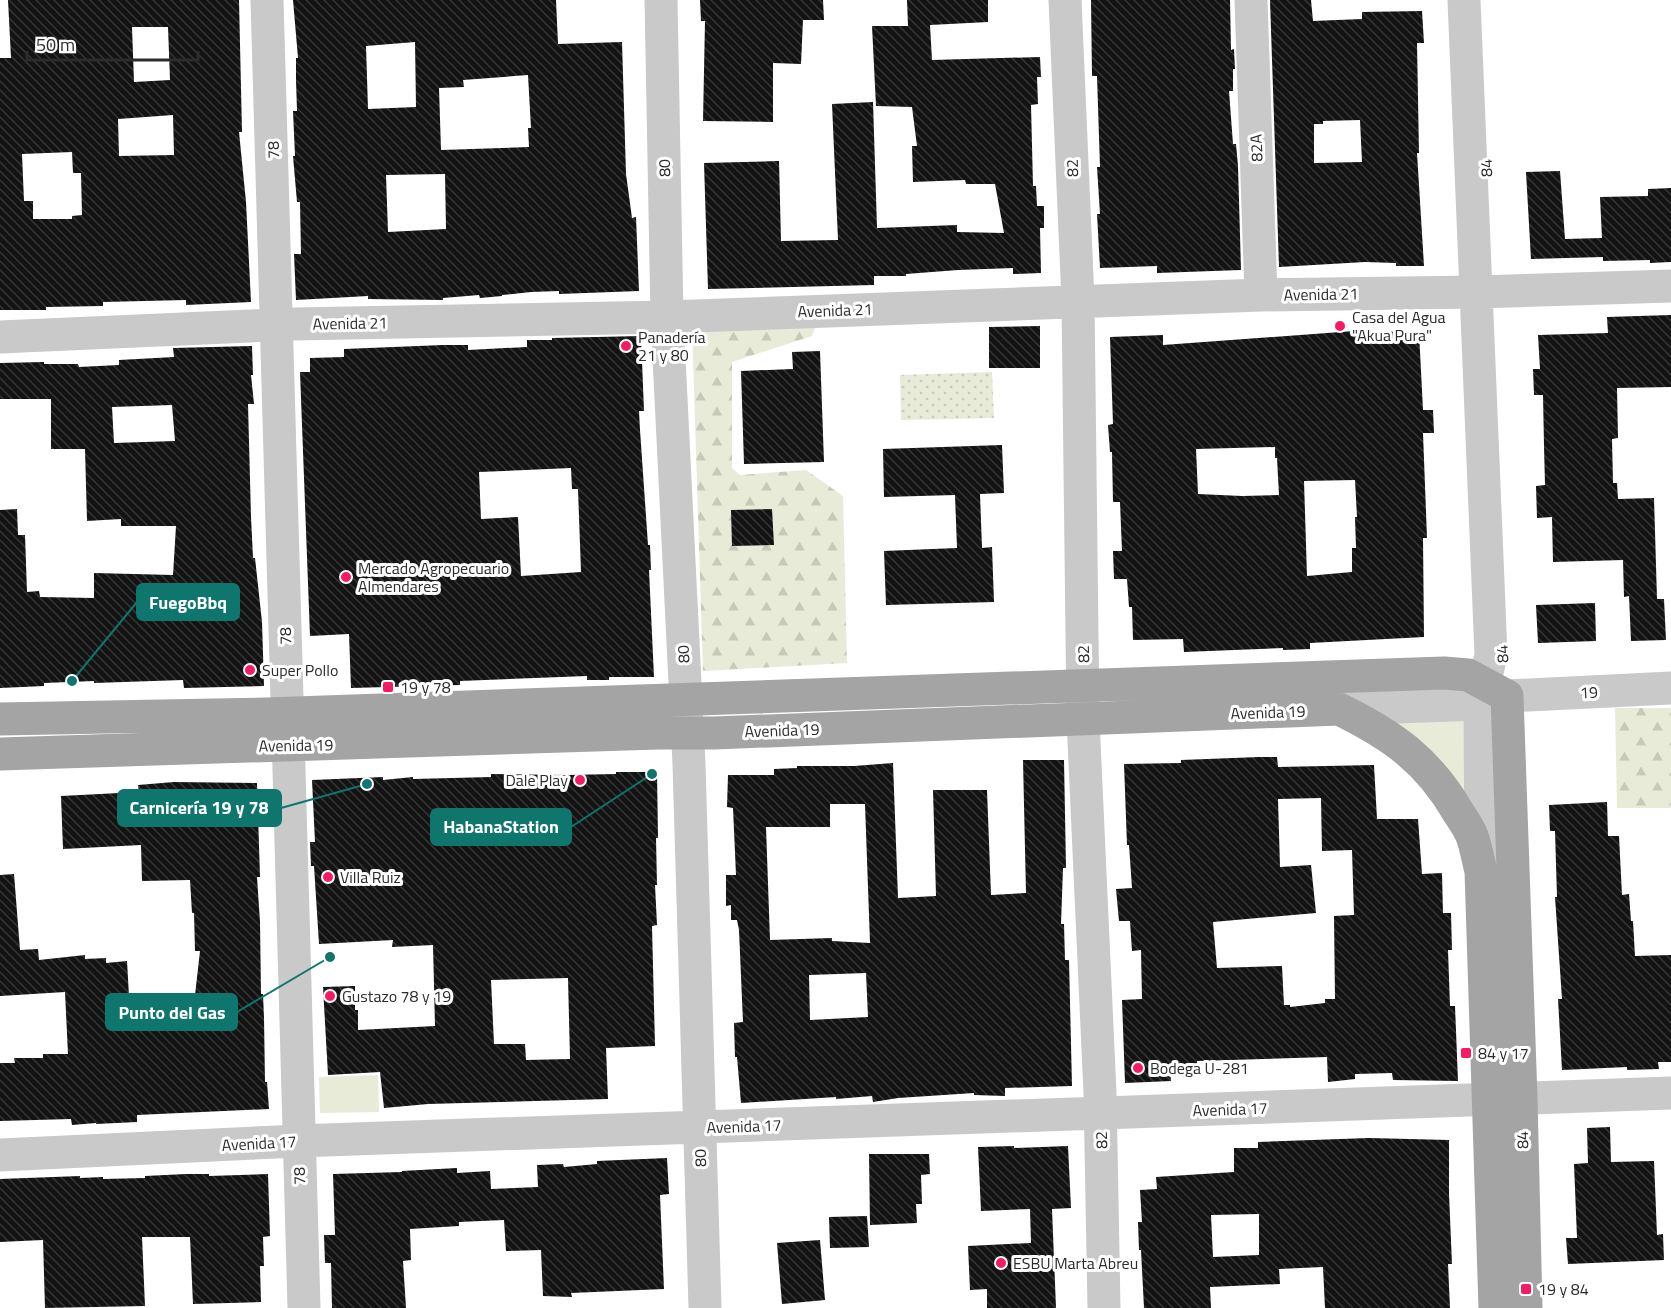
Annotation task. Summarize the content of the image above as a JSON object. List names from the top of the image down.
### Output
{
  "streets": {
    "main road": ["84", "Avenida 19"],
    "street": [
      "82A",
      "78",
      "80",
      "82",
      "Avenida 21",
      "19",
      "Avenida 17"
    ]
  },
  "crossings": [
    ["82A", "Avenida 21"],
    ["78", "Avenida 21"],
    ["78", "Avenida 19"],
    ["78", "Avenida 17"],
    ["80", "Avenida 21"],
    ["80", "Avenida 19"],
    ["80", "Avenida 17"],
    ["82", "Avenida 21"],
    ["82", "Avenida 19"],
    ["82", "Avenida 17"],
    ["84", "Avenida 21"],
    ["84", "19"],
    ["84", "Avenida 19"],
    ["84", "Avenida 17"],
    ["19", "Avenida 19"]
  ],
  "places": {
    "other": [
      "Casa del Agua \"Akua Pura\"",
      "Panadería 21 y 80",
      "Mercado Agropecuario Almendares",
      "Super Pollo",
      "FuegoBbq",
      "HabanaStation",
      "Dale Play",
      "Carnicería 19 y 78",
      "Villa Ruiz",
      "Punto del Gas",
      "Gustazo 78 y 19",
      "Bodega U-281",
      "ESBU Marta Abreu"
    ],
    "transit": ["19 y 78", "84 y 17", "19 y 84"]
  },
  "scale_bar": "50 m"
}
